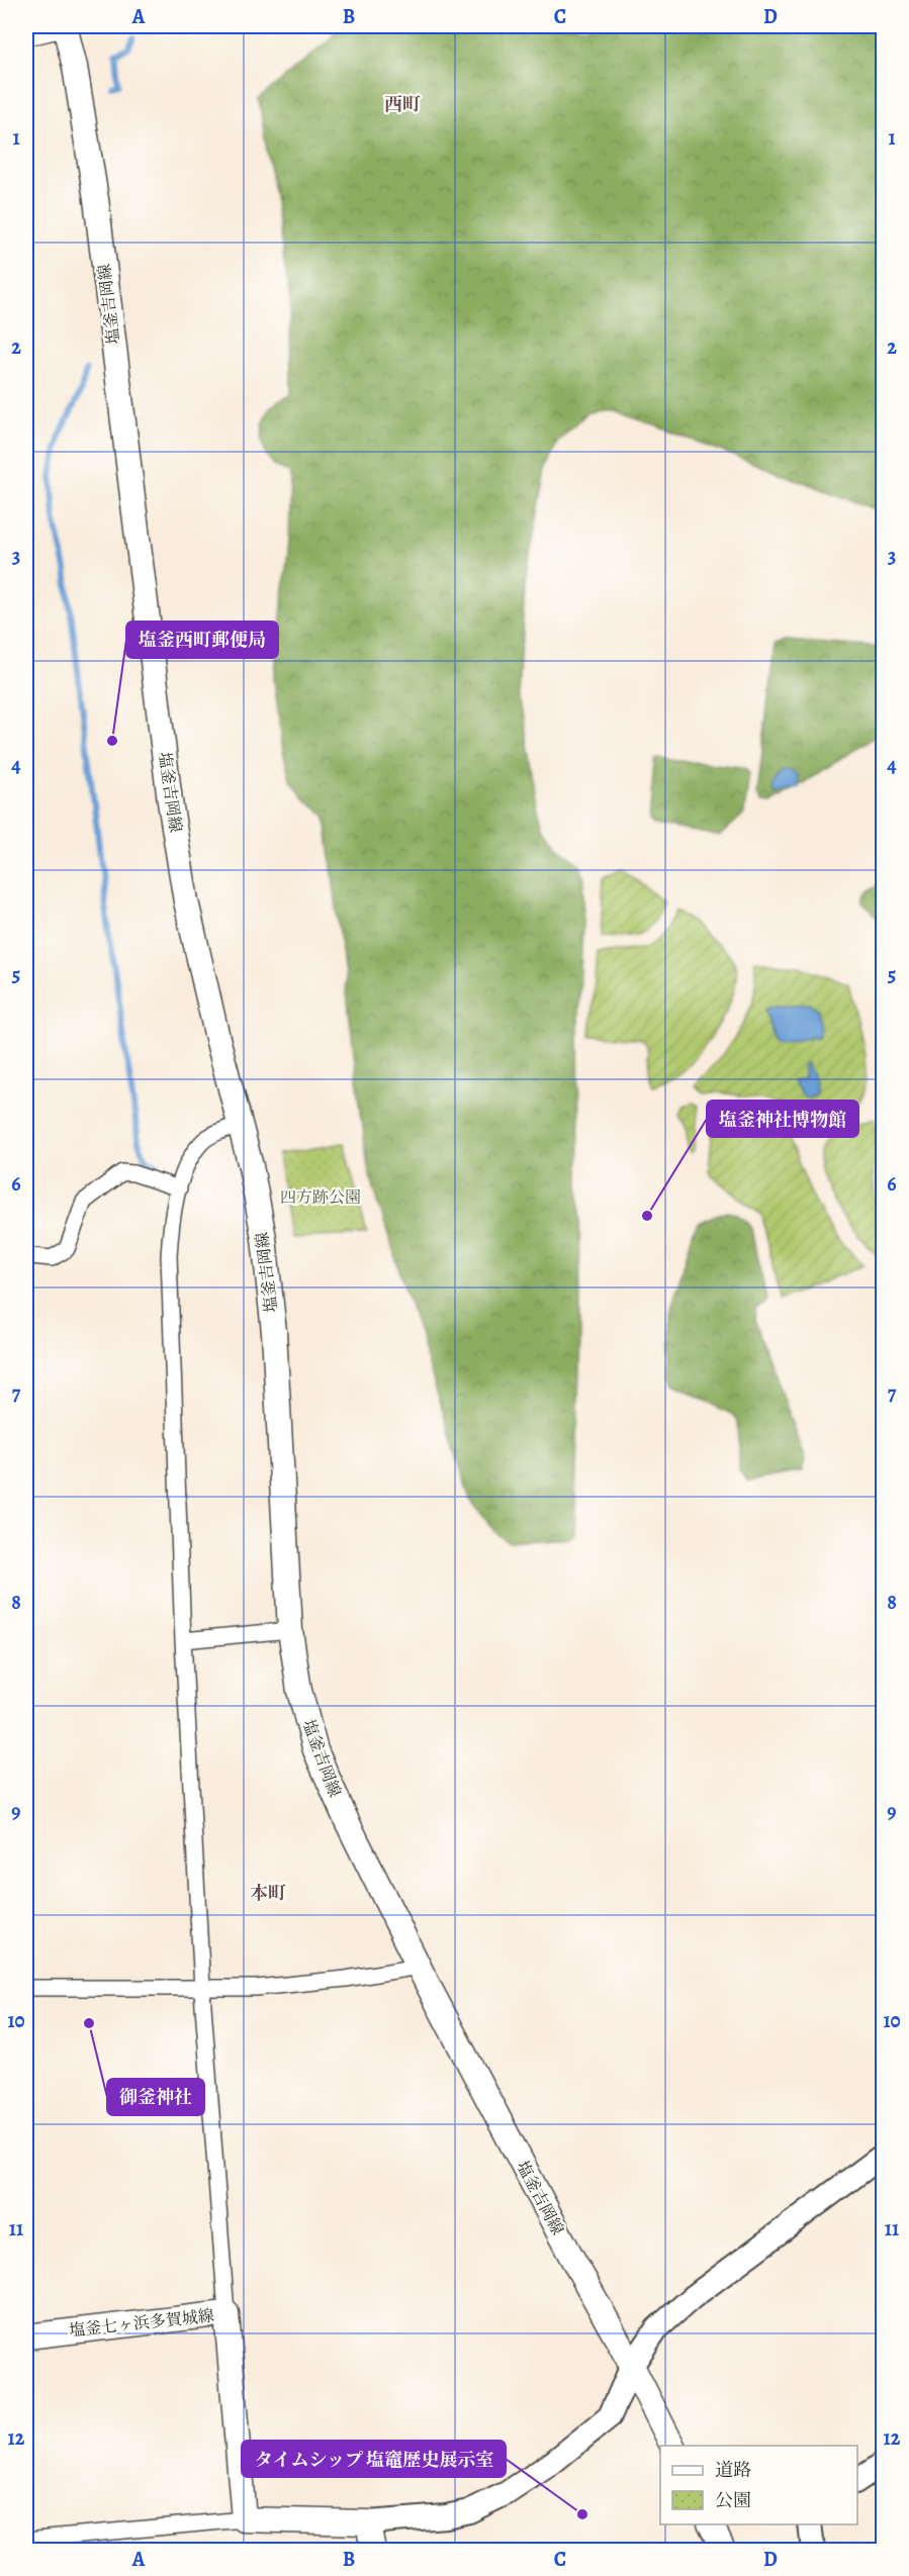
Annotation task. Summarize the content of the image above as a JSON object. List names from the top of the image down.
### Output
{
  "streets": {
    "main road": ["塩釜吉岡線", "塩釜七ヶ浜多賀城線"]
  },
  "districts": ["西町", "本町"],
  "parks": ["四方跡公園"],
  "places": [
    "塩釜西町郵便局",
    "塩釜神社博物館",
    "御釜神社",
    "タイムシップ 塩竈歴史展示室"
  ],
  "legend": ["道路", "公園"],
  "grid": {
    "columns": [
      "A",
      "B",
      "C",
      "D"
    ],
    "rows": [
      "1",
      "2",
      "3",
      "4",
      "5",
      "6",
      "7",
      "8",
      "9",
      "10",
      "11",
      "12"
    ]
  }
}
